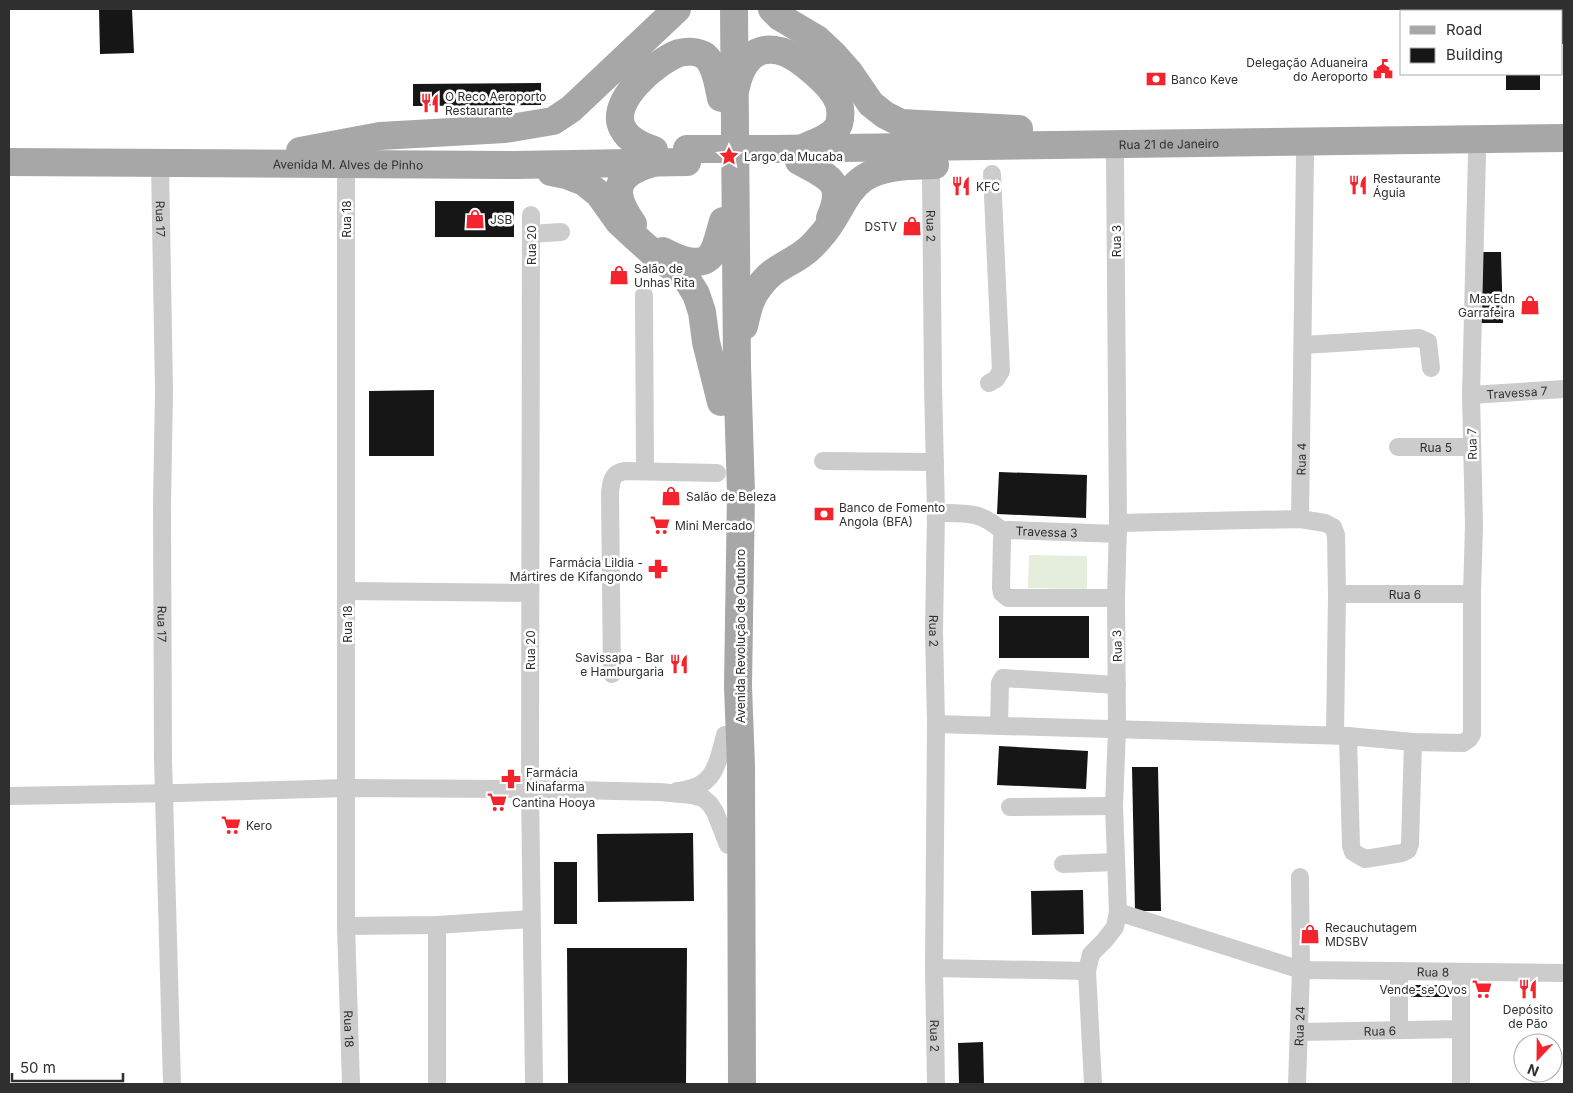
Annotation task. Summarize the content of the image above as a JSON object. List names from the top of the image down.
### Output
{
  "streets": {
    "main road": ["Rua 21 de Janeiro", "Avenida M. Alves de Pinho", "Avenida Revolução de Outubro"],
    "street": [
      "Rua 17",
      "Rua 18",
      "Rua 2",
      "Rua 3",
      "Rua 20",
      "Travessa 7",
      "Rua 7",
      "Rua 5",
      "Rua 4",
      "Travessa 3",
      "Rua 6",
      "Rua 8",
      "Rua 24"
    ]
  },
  "crossings": [
    ["Rua 21 de Janeiro", "Avenida M. Alves de Pinho"],
    ["Rua 21 de Janeiro", "Rua 3"],
    ["Rua 21 de Janeiro", "Rua 7"],
    ["Rua 21 de Janeiro", "Rua 4"],
    ["Avenida M. Alves de Pinho", "Rua 17"],
    ["Avenida M. Alves de Pinho", "Rua 18"],
    ["Rua 3", "Travessa 3"],
    ["Rua 3", "Rua 8"],
    ["Travessa 7", "Rua 7"],
    ["Rua 7", "Rua 5"],
    ["Rua 7", "Rua 6"],
    ["Rua 4", "Travessa 3"],
    ["Rua 6", "Rua 24"],
    ["Rua 8", "Rua 24"]
  ],
  "places": {
    "public building": ["Delegação Aduaneira do Aeroporto"],
    "bank": ["Banco Keve", "Banco de Fomento Angola (BFA)"],
    "restaurant": [
      "O Reco Aeroporto Restaurante",
      "Restaurante Águia",
      "KFC",
      "Savissapa - Bar e Hamburgaria",
      "Depósito de Pão"
    ],
    "place": ["Largo da Mucaba"],
    "shop": [
      "JSB",
      "DSTV",
      "Salão de Unhas Rita",
      "MaxEdn Garrafeira",
      "Salão de Beleza",
      "Recauchutagem MDSBV"
    ],
    "supermarket": [
      "Mini Mercado",
      "Cantina Hooya",
      "Kero",
      "Vende-se Ovos"
    ],
    "pharmacy": ["Farmácia Lildia - Mártires de Kifangondo", "Farmácia Ninafarma"]
  },
  "legend": ["Road", "Building"],
  "scale_bar": "50 m",
  "north": "bottom"
}
